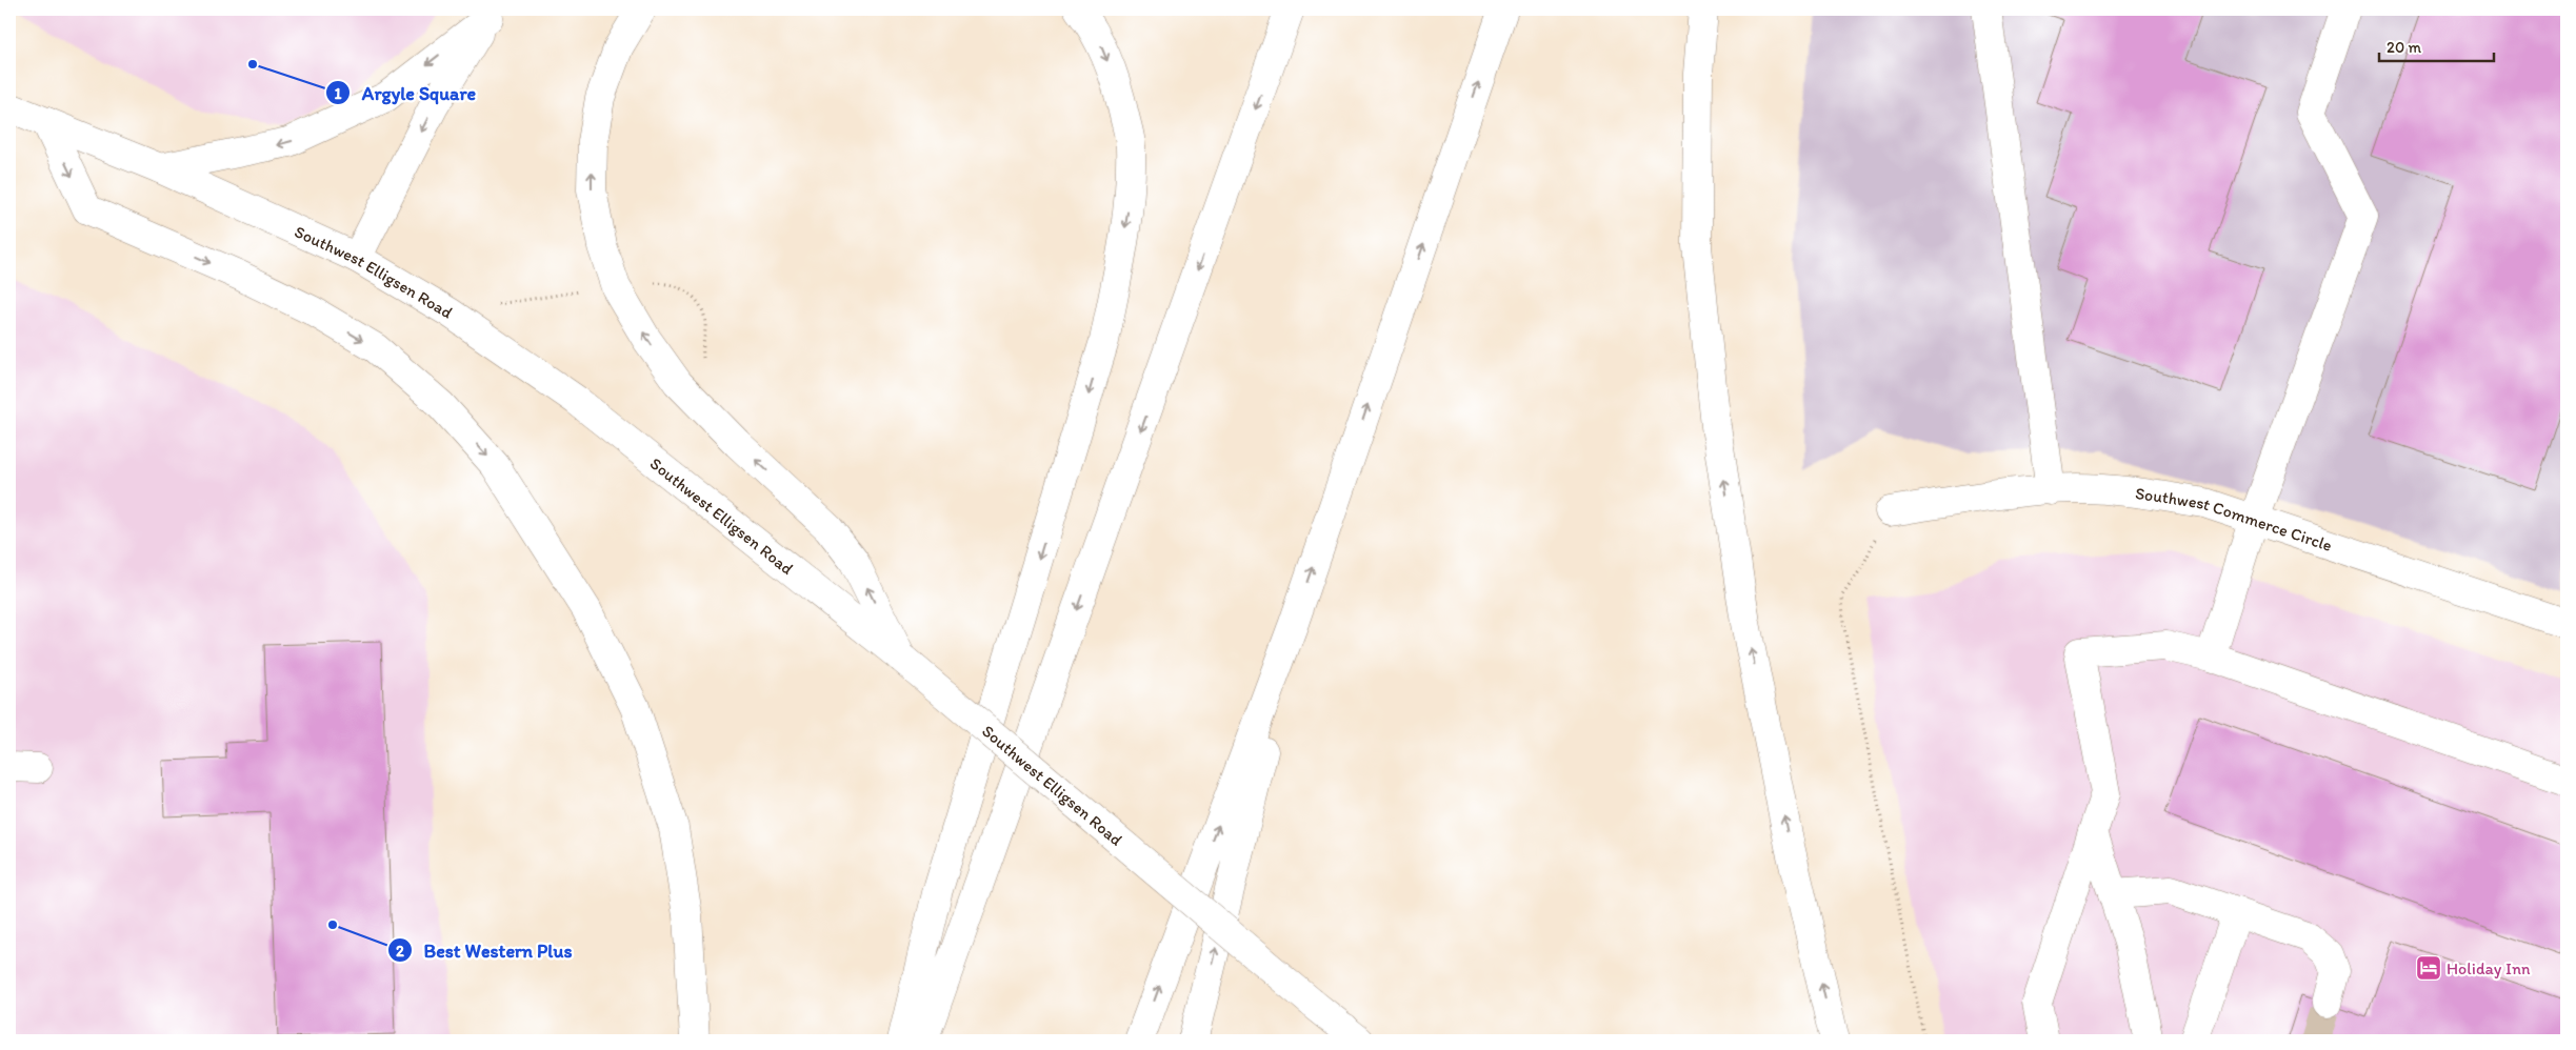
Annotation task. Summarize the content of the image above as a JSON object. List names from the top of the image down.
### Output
{
  "streets": {
    "main road": ["Southwest Elligsen Road", "Southwest Commerce Circle"]
  },
  "places": {
    "other": ["Argyle Square", "Best Western Plus"],
    "hotel": ["Holiday Inn"]
  },
  "scale_bar": "20 m"
}
